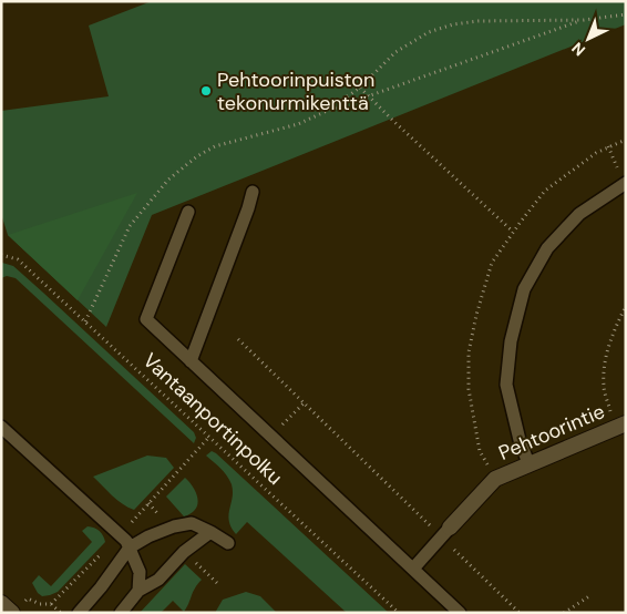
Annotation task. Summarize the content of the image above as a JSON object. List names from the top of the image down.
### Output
{
  "streets": {
    "street": ["Pehtoorintie"],
    "path": ["Vantaanportinpolku"]
  },
  "places": ["Pehtoorinpuiston tekonurmikenttä"],
  "north": "bottom left"
}
